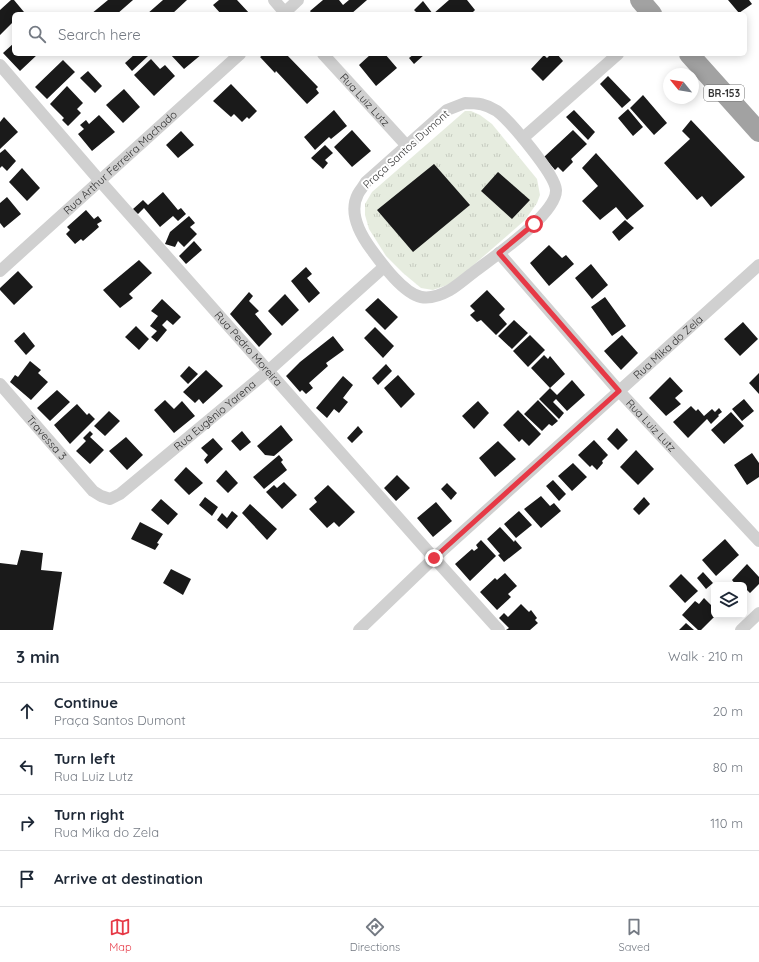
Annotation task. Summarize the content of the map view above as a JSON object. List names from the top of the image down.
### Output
{
  "streets": {
    "highway": ["BR-153"],
    "street": [
      "Rua Luiz Lutz",
      "Praça Santos Dumont",
      "Rua Arthur Ferreira Machado",
      "Rua Mika do Zela",
      "Rua Pedro Moreira",
      "Rua Eugênio Yarena",
      "Travessa 3"
    ]
  },
  "crossings": [
    ["Rua Luiz Lutz", "Praça Santos Dumont"],
    ["Rua Luiz Lutz", "Rua Mika do Zela"],
    ["Praça Santos Dumont", "Rua Eugênio Yarena"],
    ["Rua Arthur Ferreira Machado", "Rua Pedro Moreira"],
    ["Rua Mika do Zela", "Rua Pedro Moreira"],
    ["Rua Pedro Moreira", "Rua Eugênio Yarena"],
    ["Rua Eugênio Yarena", "Travessa 3"]
  ],
  "north": "top left",
  "page": {
    "search": "Search here",
    "heading": ["3 min", "Walk · 210 m"],
    "list": [
      ["Continue", "Praça Santos Dumont", "20 m"],
      ["Turn left", "Rua Luiz Lutz", "80 m"],
      ["Turn right", "Rua Mika do Zela", "110 m"],
      "Arrive at destination"
    ],
    "nav": ["Map", "Directions", "Saved"]
  }
}
